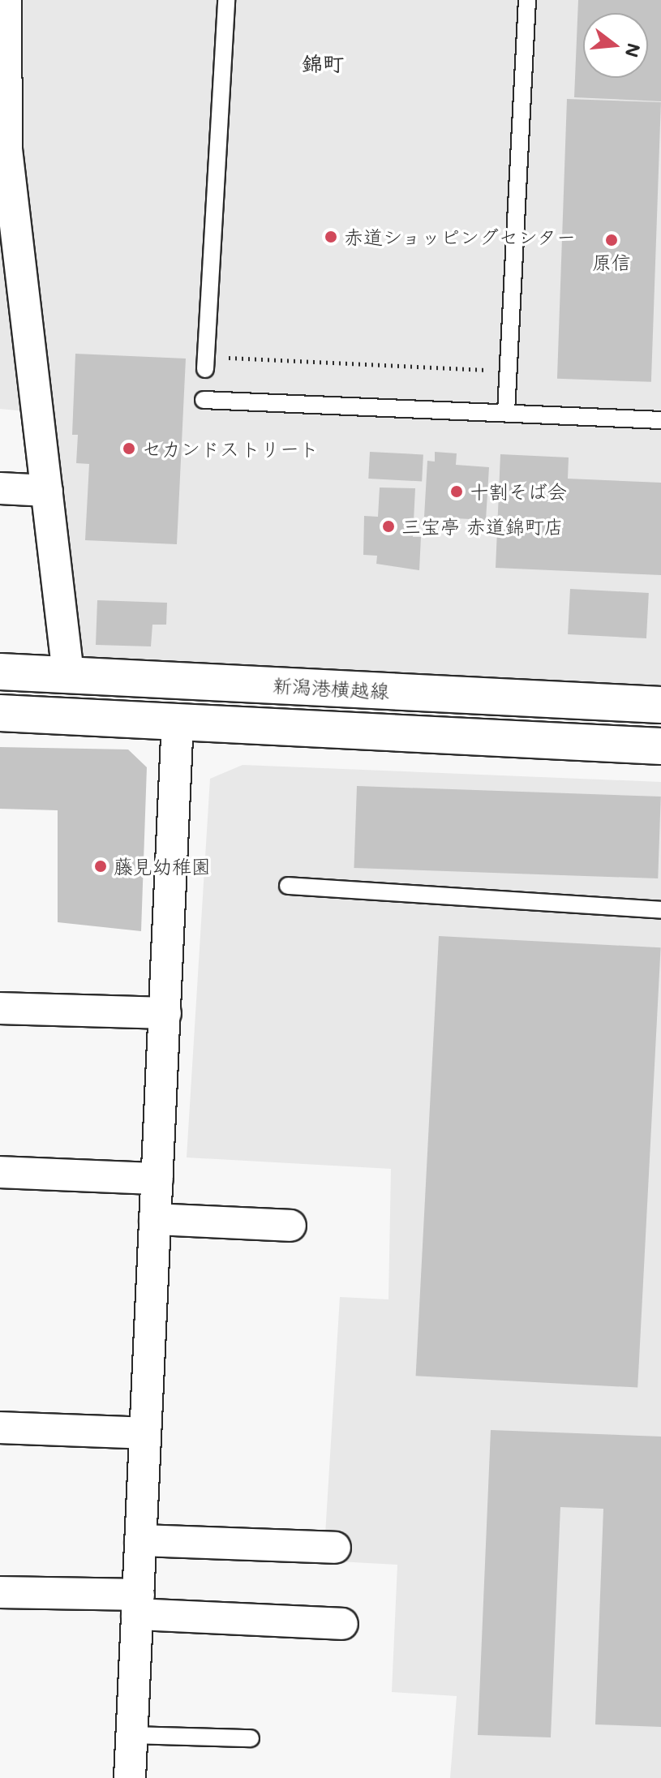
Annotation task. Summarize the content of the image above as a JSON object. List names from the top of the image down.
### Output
{
  "streets": {
    "main road": ["新潟港横越線"]
  },
  "districts": ["錦町"],
  "places": [
    "赤道ショッピングセンター",
    "原信",
    "セカンドストリート",
    "十割そば会",
    "三宝亭 赤道錦町店",
    "藤見幼稚園"
  ],
  "north": "right"
}
